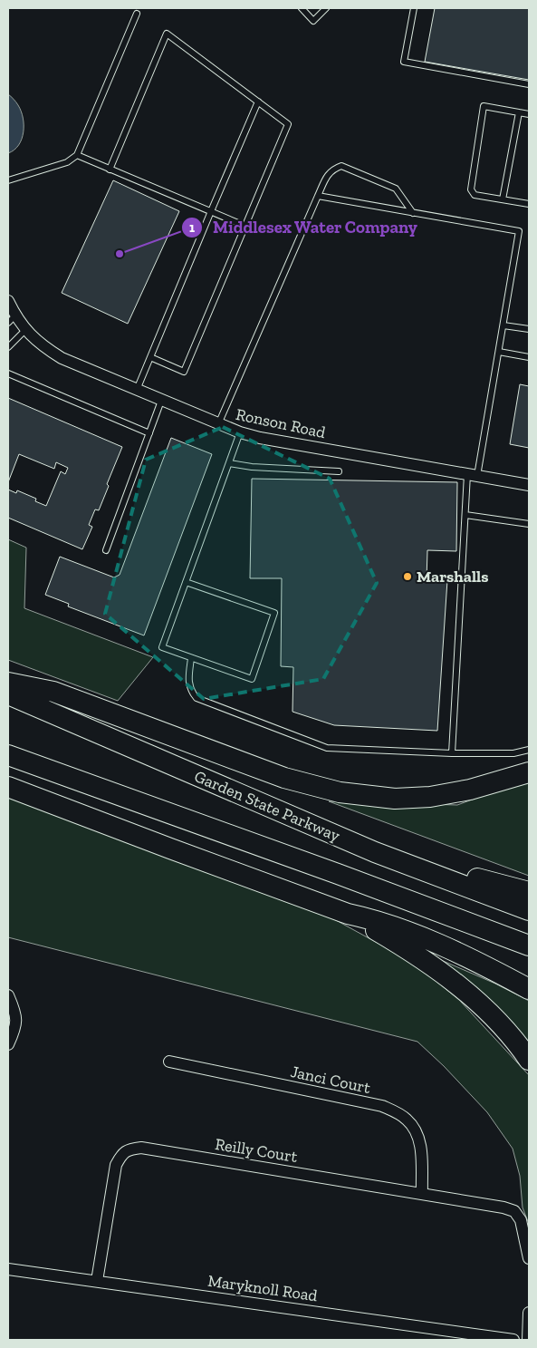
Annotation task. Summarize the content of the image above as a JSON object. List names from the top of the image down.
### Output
{
  "streets": {
    "highway": ["Garden State Parkway"],
    "street": [
      "Ronson Road",
      "Janci Court",
      "Reilly Court",
      "Maryknoll Road"
    ]
  },
  "crossings": [
    ["Janci Court", "Reilly Court"],
    ["Reilly Court", "Maryknoll Road"]
  ],
  "places": ["Middlesex Water Company", "Marshalls"]
}
